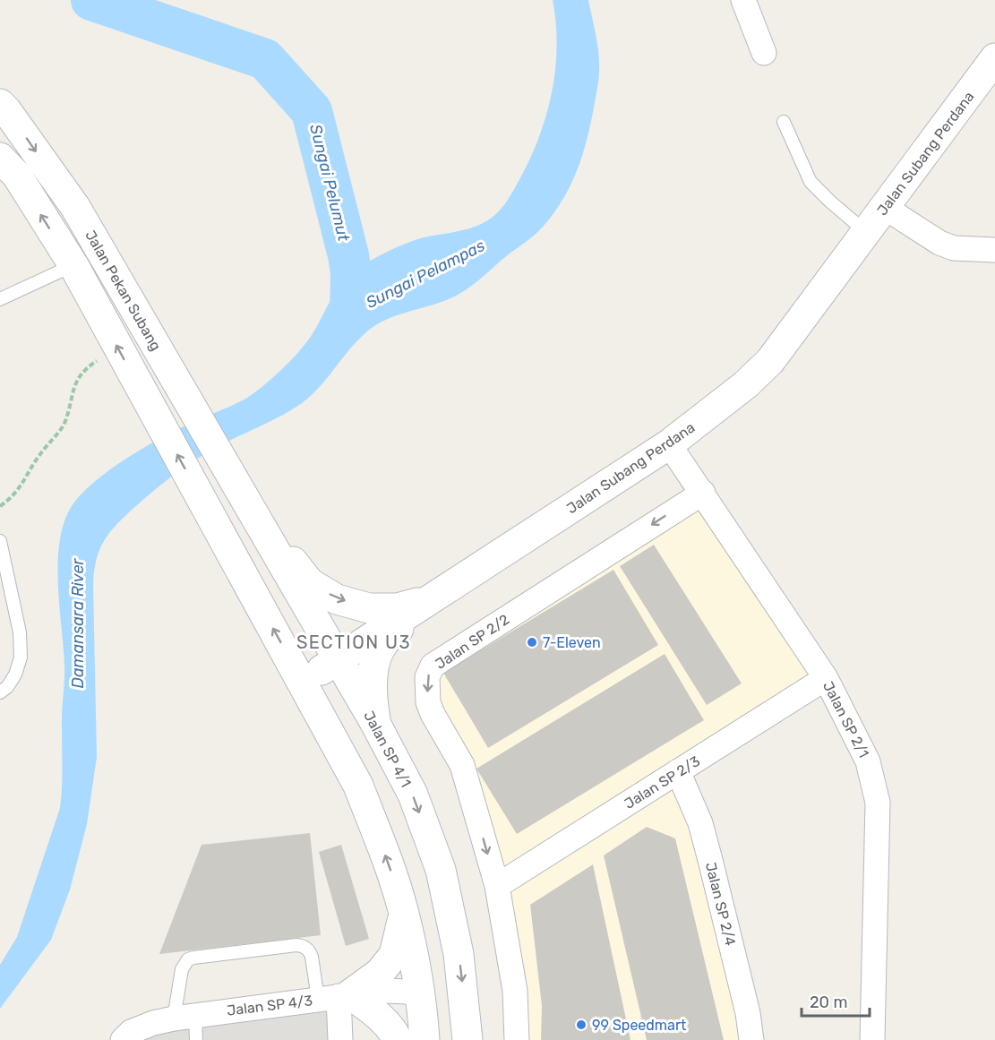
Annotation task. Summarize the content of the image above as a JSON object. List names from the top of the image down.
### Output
{
  "streets": {
    "main road": ["Jalan Subang Perdana", "Jalan Pekan Subang", "Jalan SP 4/1"],
    "street": [
      "Jalan SP 2/2",
      "Jalan SP 2/1",
      "Jalan SP 2/3",
      "Jalan SP 2/4",
      "Jalan SP 4/3"
    ]
  },
  "crossings": [
    ["Jalan Subang Perdana", "Jalan SP 2/1"],
    ["Jalan Subang Perdana", "Jalan SP 4/1"],
    ["Jalan Pekan Subang", "Jalan SP 4/1"],
    ["Jalan SP 2/2", "Jalan SP 2/1"],
    ["Jalan SP 2/2", "Jalan SP 2/3"],
    ["Jalan SP 2/1", "Jalan SP 2/3"],
    ["Jalan SP 2/3", "Jalan SP 2/4"]
  ],
  "districts": ["SECTION U3"],
  "water": ["Sungai Pelumut", "Sungai Pelampas", "Damansara River"],
  "places": ["7-Eleven", "99 Speedmart"],
  "scale_bar": "20 m"
}
